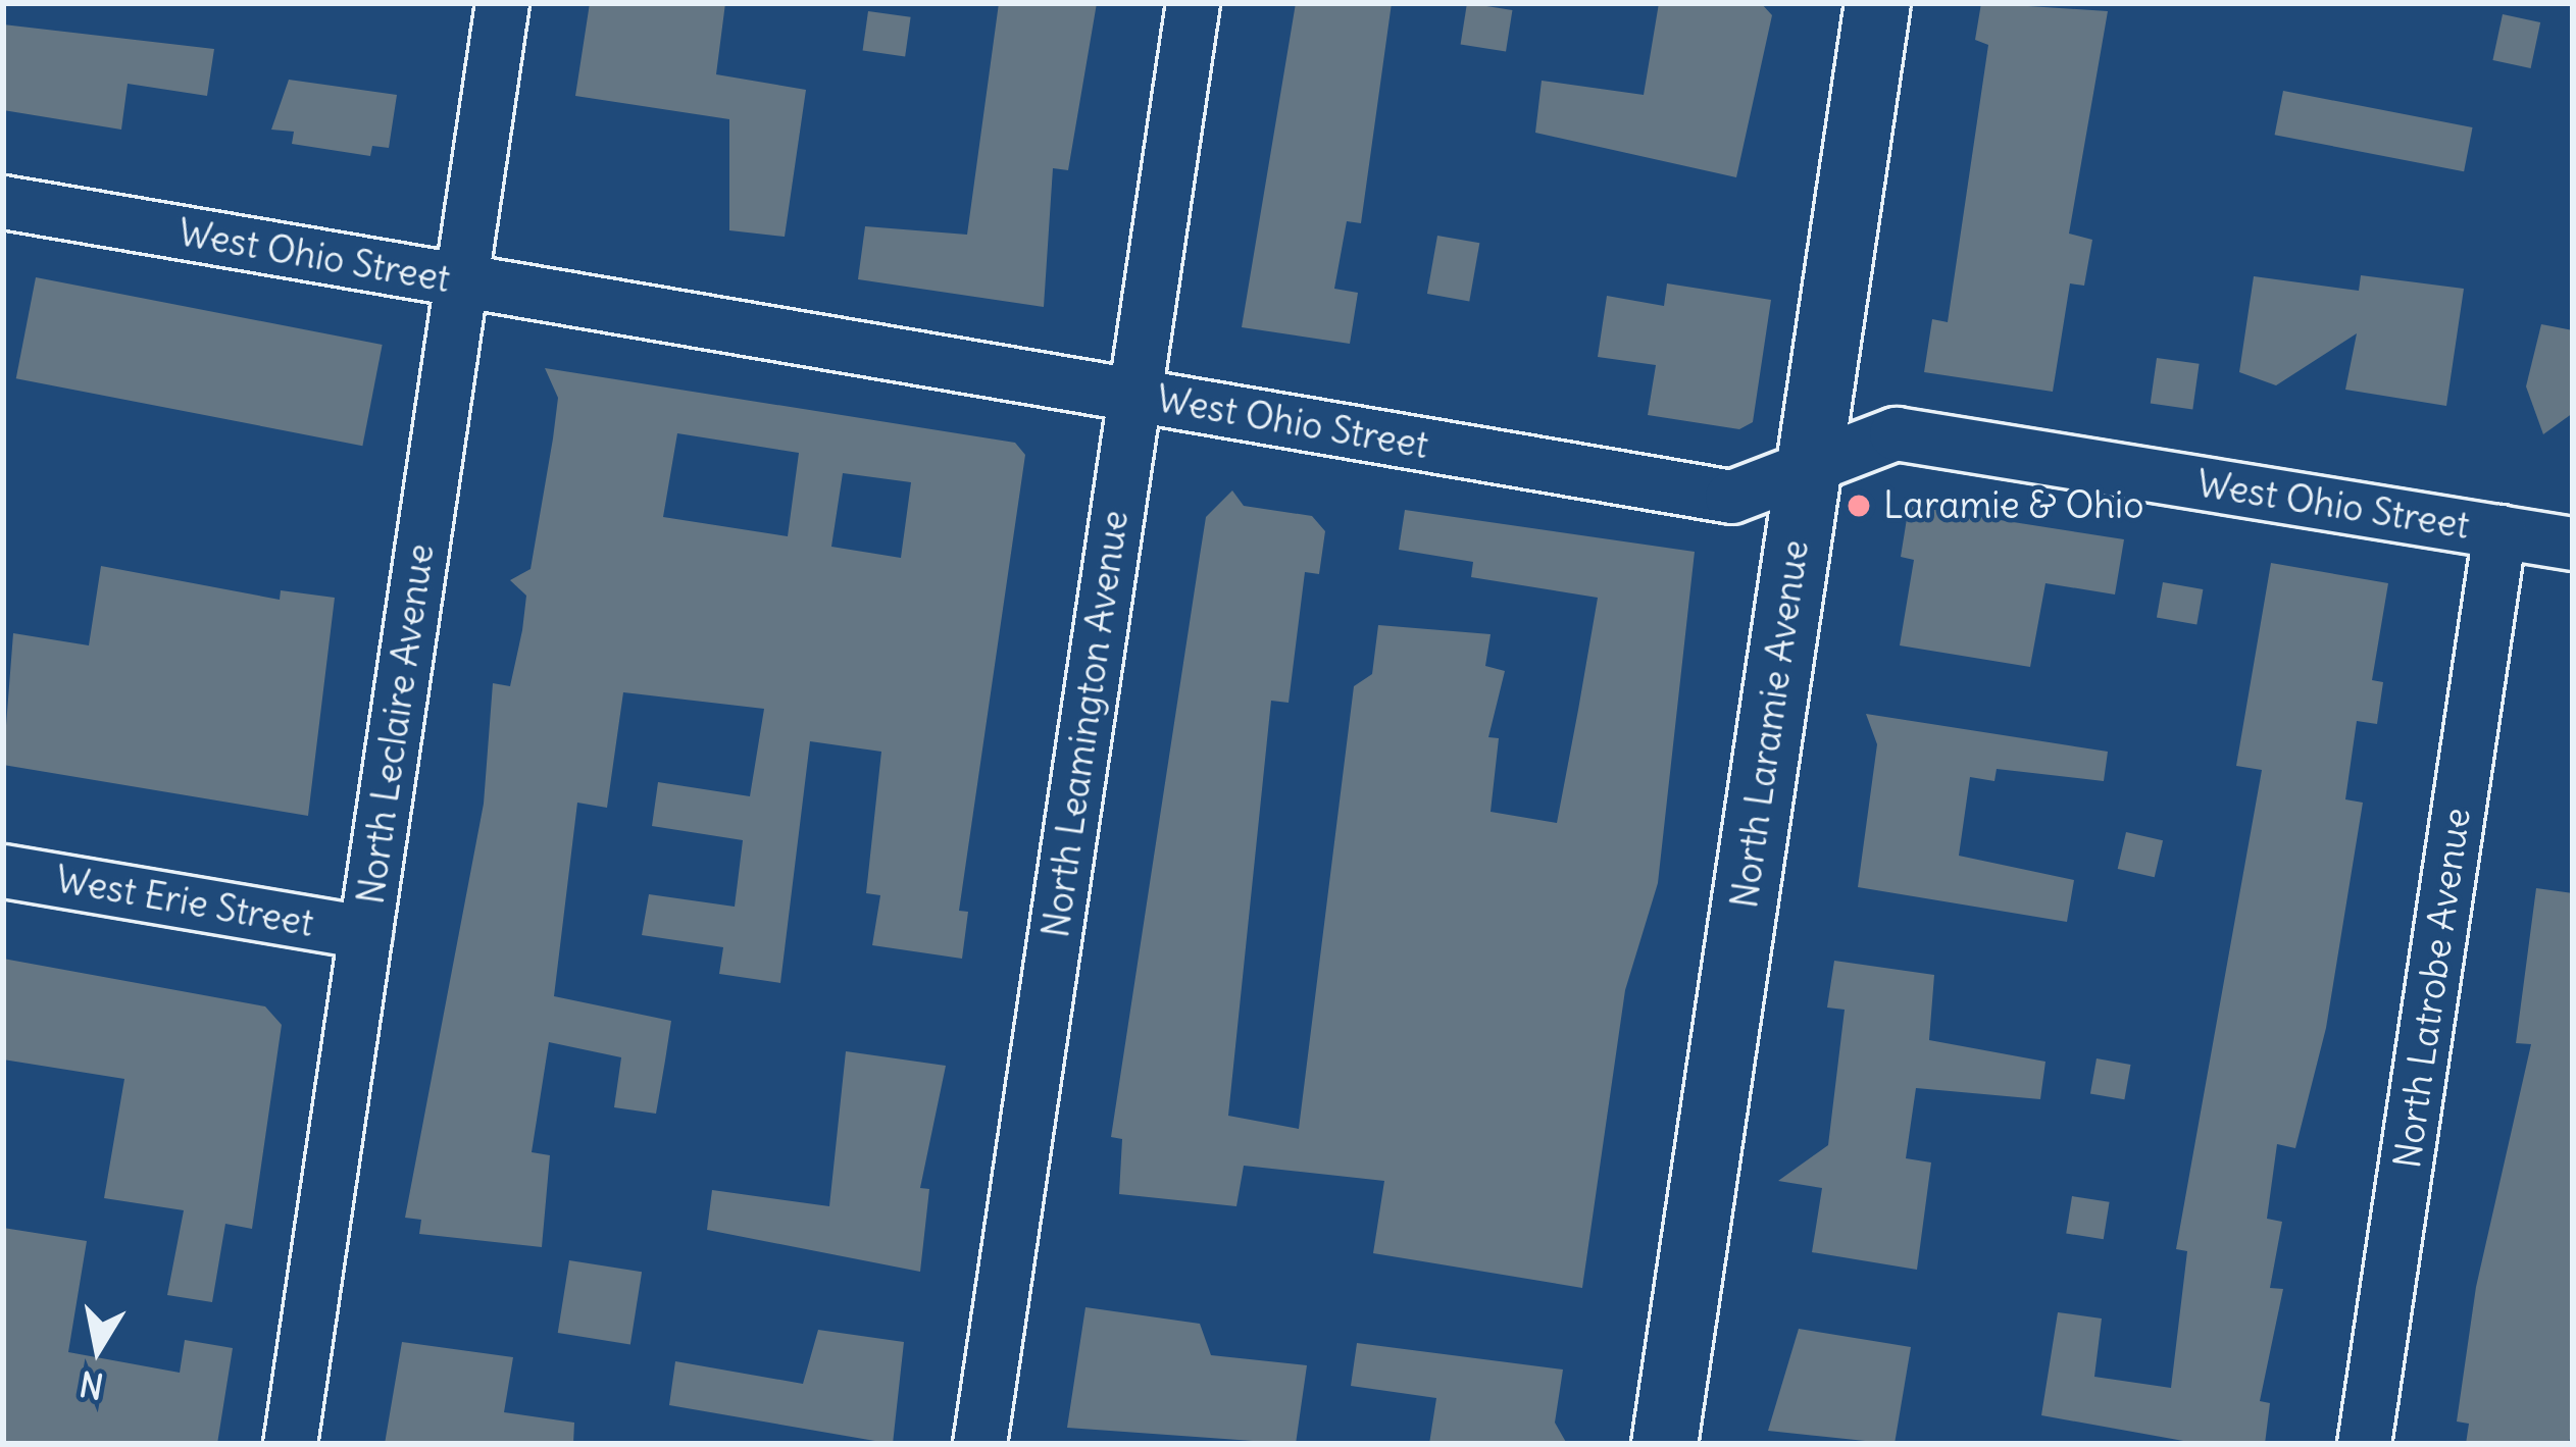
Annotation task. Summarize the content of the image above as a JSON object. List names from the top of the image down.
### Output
{
  "streets": {
    "street": [
      "West Ohio Street",
      "North Leclaire Avenue",
      "North Leamington Avenue",
      "North Laramie Avenue",
      "West Erie Street",
      "North Latrobe Avenue"
    ]
  },
  "crossings": [
    ["West Ohio Street", "North Leclaire Avenue"],
    ["West Ohio Street", "North Leamington Avenue"],
    ["West Ohio Street", "North Laramie Avenue"],
    ["West Ohio Street", "North Latrobe Avenue"],
    ["North Leclaire Avenue", "West Erie Street"]
  ],
  "places": ["Laramie & Ohio"],
  "north": "bottom"
}
